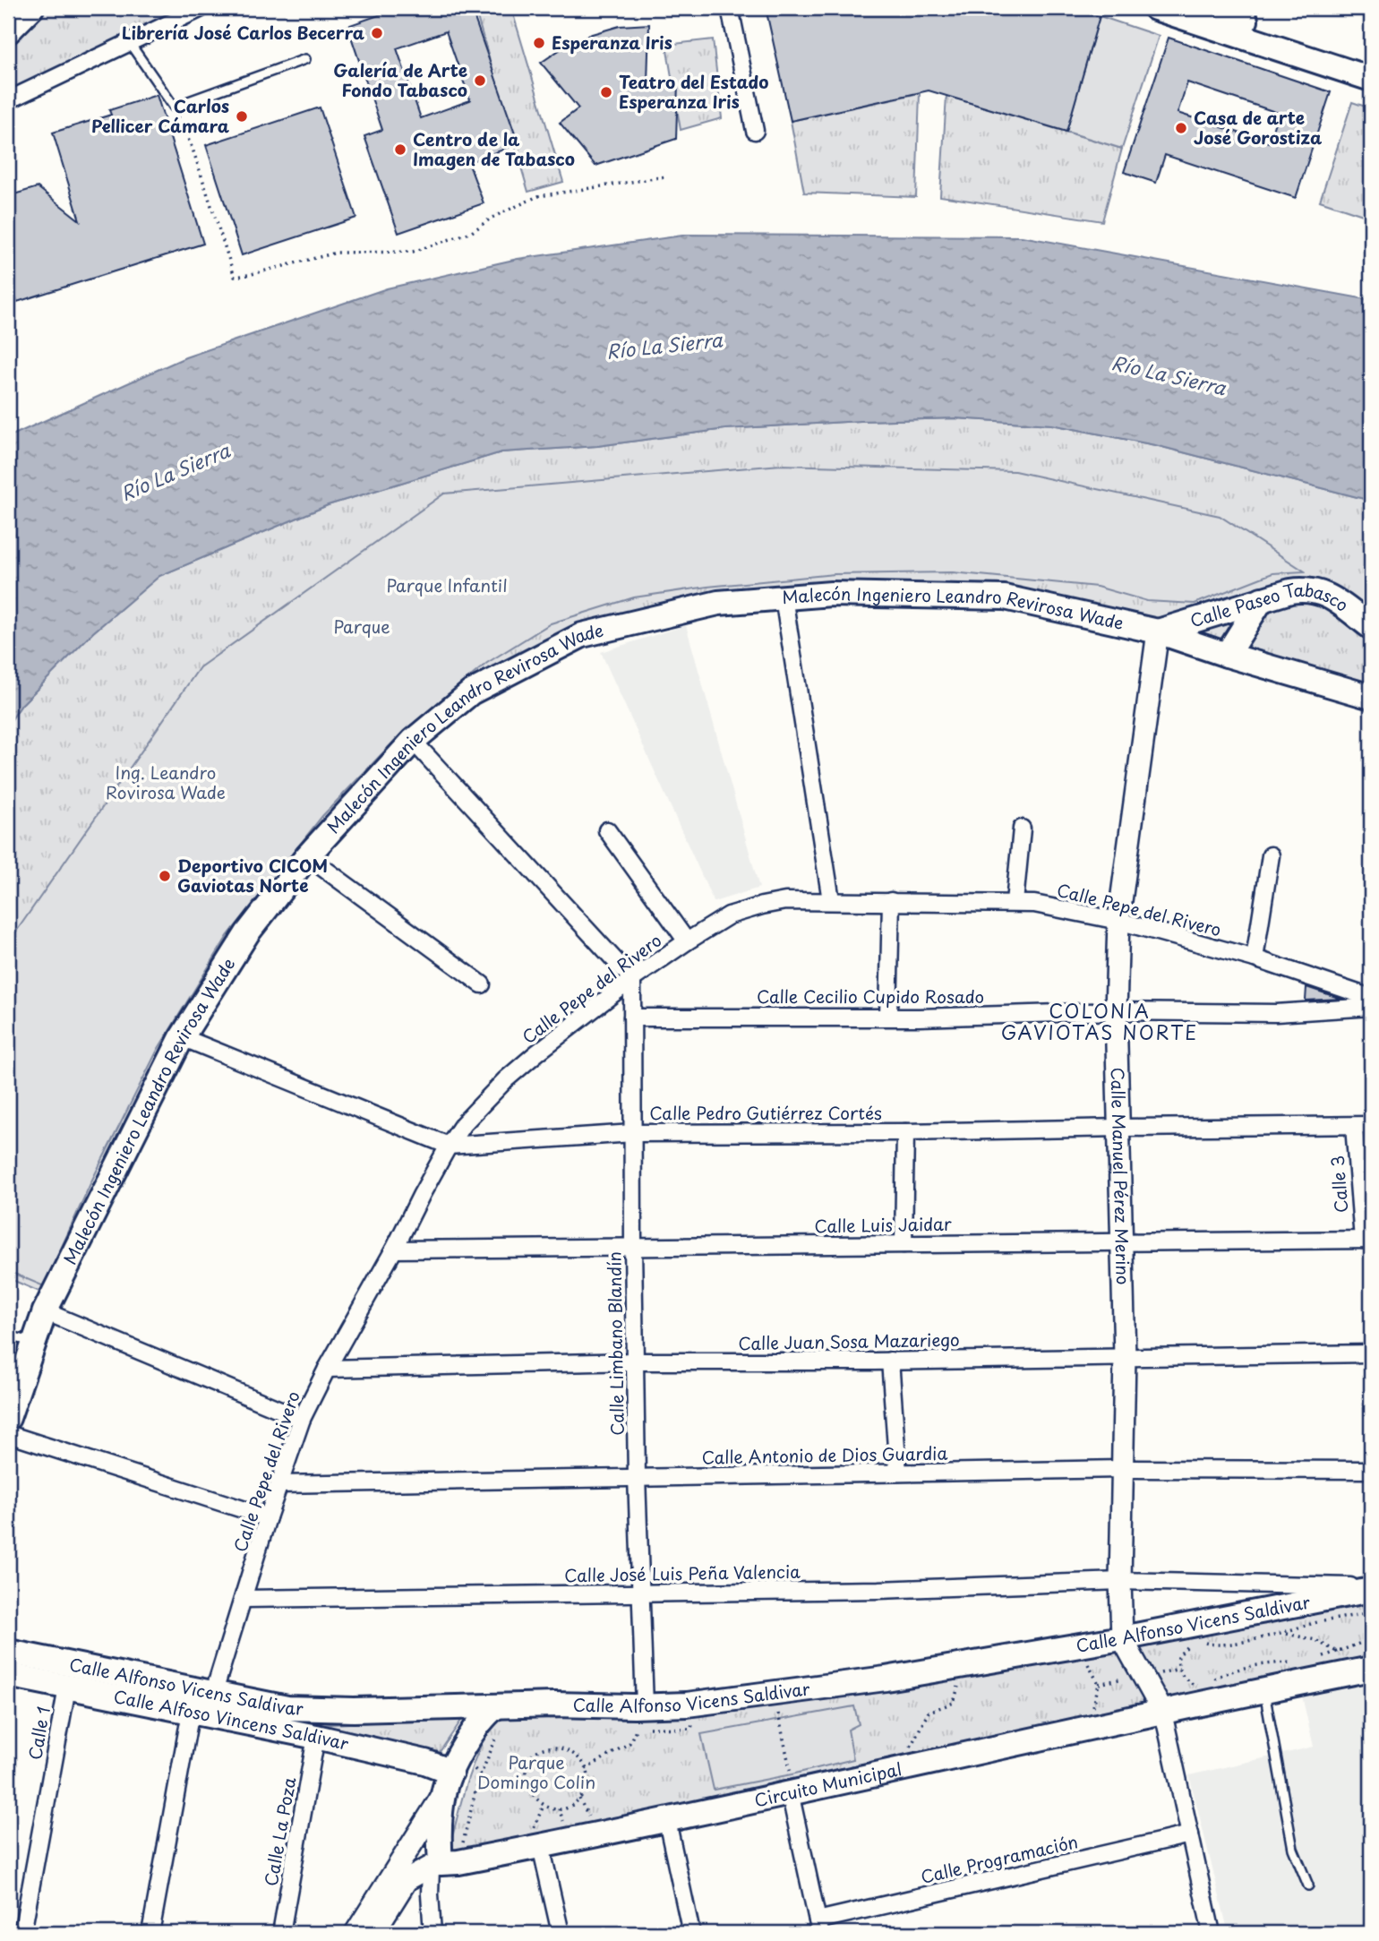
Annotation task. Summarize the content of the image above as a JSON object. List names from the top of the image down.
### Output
{
  "streets": {
    "main road": [
      "Malecón Ingeniero Leandro Revirosa Wade",
      "Calle Paseo Tabasco",
      "Calle Alfonso Vicens Saldivar",
      "Calle Alfoso Vincens Saldivar",
      "Circuito Municipal"
    ],
    "street": [
      "Calle Pepe del Rivero",
      "Calle Cecilio Cupido Rosado",
      "Calle Pedro Gutiérrez Cortés",
      "Calle Manuel Pérez Merino",
      "Calle 3",
      "Calle Luis Jaidar",
      "Calle Juan Sosa Mazariego",
      "Calle Limbano Blandín",
      "Calle Antonio de Dios Guardia",
      "Calle José Luis Peña Valencia",
      "Calle 1",
      "Calle La Poza",
      "Calle Programación"
    ]
  },
  "crossings": [
    ["Malecón Ingeniero Leandro Revirosa Wade", "Calle Paseo Tabasco"],
    ["Malecón Ingeniero Leandro Revirosa Wade", "Calle Pedro Gutiérrez Cortés"],
    ["Malecón Ingeniero Leandro Revirosa Wade", "Calle Manuel Pérez Merino"],
    ["Calle Paseo Tabasco", "Calle Manuel Pérez Merino"],
    ["Calle Pepe del Rivero", "Calle Pedro Gutiérrez Cortés"],
    ["Calle Pepe del Rivero", "Calle Manuel Pérez Merino"],
    ["Calle Pepe del Rivero", "Calle Luis Jaidar"],
    ["Calle Pepe del Rivero", "Calle Juan Sosa Mazariego"],
    ["Calle Pepe del Rivero", "Calle Limbano Blandín"],
    ["Calle Pepe del Rivero", "Calle Antonio de Dios Guardia"],
    ["Calle Pepe del Rivero", "Calle José Luis Peña Valencia"],
    ["Calle Pepe del Rivero", "Calle Alfonso Vicens Saldivar"],
    ["Calle Cecilio Cupido Rosado", "Calle Manuel Pérez Merino"],
    ["Calle Cecilio Cupido Rosado", "Calle Limbano Blandín"],
    ["Calle Pedro Gutiérrez Cortés", "Calle Manuel Pérez Merino"],
    ["Calle Pedro Gutiérrez Cortés", "Calle 3"],
    ["Calle Pedro Gutiérrez Cortés", "Calle Limbano Blandín"],
    ["Calle Manuel Pérez Merino", "Calle Luis Jaidar"],
    ["Calle Manuel Pérez Merino", "Calle Juan Sosa Mazariego"],
    ["Calle Manuel Pérez Merino", "Calle Antonio de Dios Guardia"],
    ["Calle Manuel Pérez Merino", "Calle José Luis Peña Valencia"],
    ["Calle Manuel Pérez Merino", "Calle Alfonso Vicens Saldivar"],
    ["Calle Manuel Pérez Merino", "Circuito Municipal"],
    ["Calle 3", "Calle Luis Jaidar"],
    ["Calle Luis Jaidar", "Calle Limbano Blandín"],
    ["Calle Juan Sosa Mazariego", "Calle Limbano Blandín"],
    ["Calle Limbano Blandín", "Calle Antonio de Dios Guardia"],
    ["Calle Limbano Blandín", "Calle José Luis Peña Valencia"],
    ["Calle Limbano Blandín", "Calle Alfonso Vicens Saldivar"],
    ["Calle José Luis Peña Valencia", "Calle Alfonso Vicens Saldivar"],
    ["Calle Alfoso Vincens Saldivar", "Calle 1"],
    ["Calle Alfoso Vincens Saldivar", "Calle La Poza"]
  ],
  "districts": ["COLONIA GAVIOTAS NORTE"],
  "water": ["Río La Sierra"],
  "parks": [
    "Parque Infantil",
    "Parque",
    "Ing. Leandro Rovirosa Wade",
    "Parque Domingo Colin"
  ],
  "places": [
    "Librería José Carlos Becerra",
    "Esperanza Iris",
    "Galería de Arte Fondo Tabasco",
    "Teatro del Estado Esperanza Iris",
    "Carlos Pellicer Cámara",
    "Casa de arte José Gorostiza",
    "Centro de la Imagen de Tabasco",
    "Deportivo CICOM Gaviotas Norte"
  ]
}
